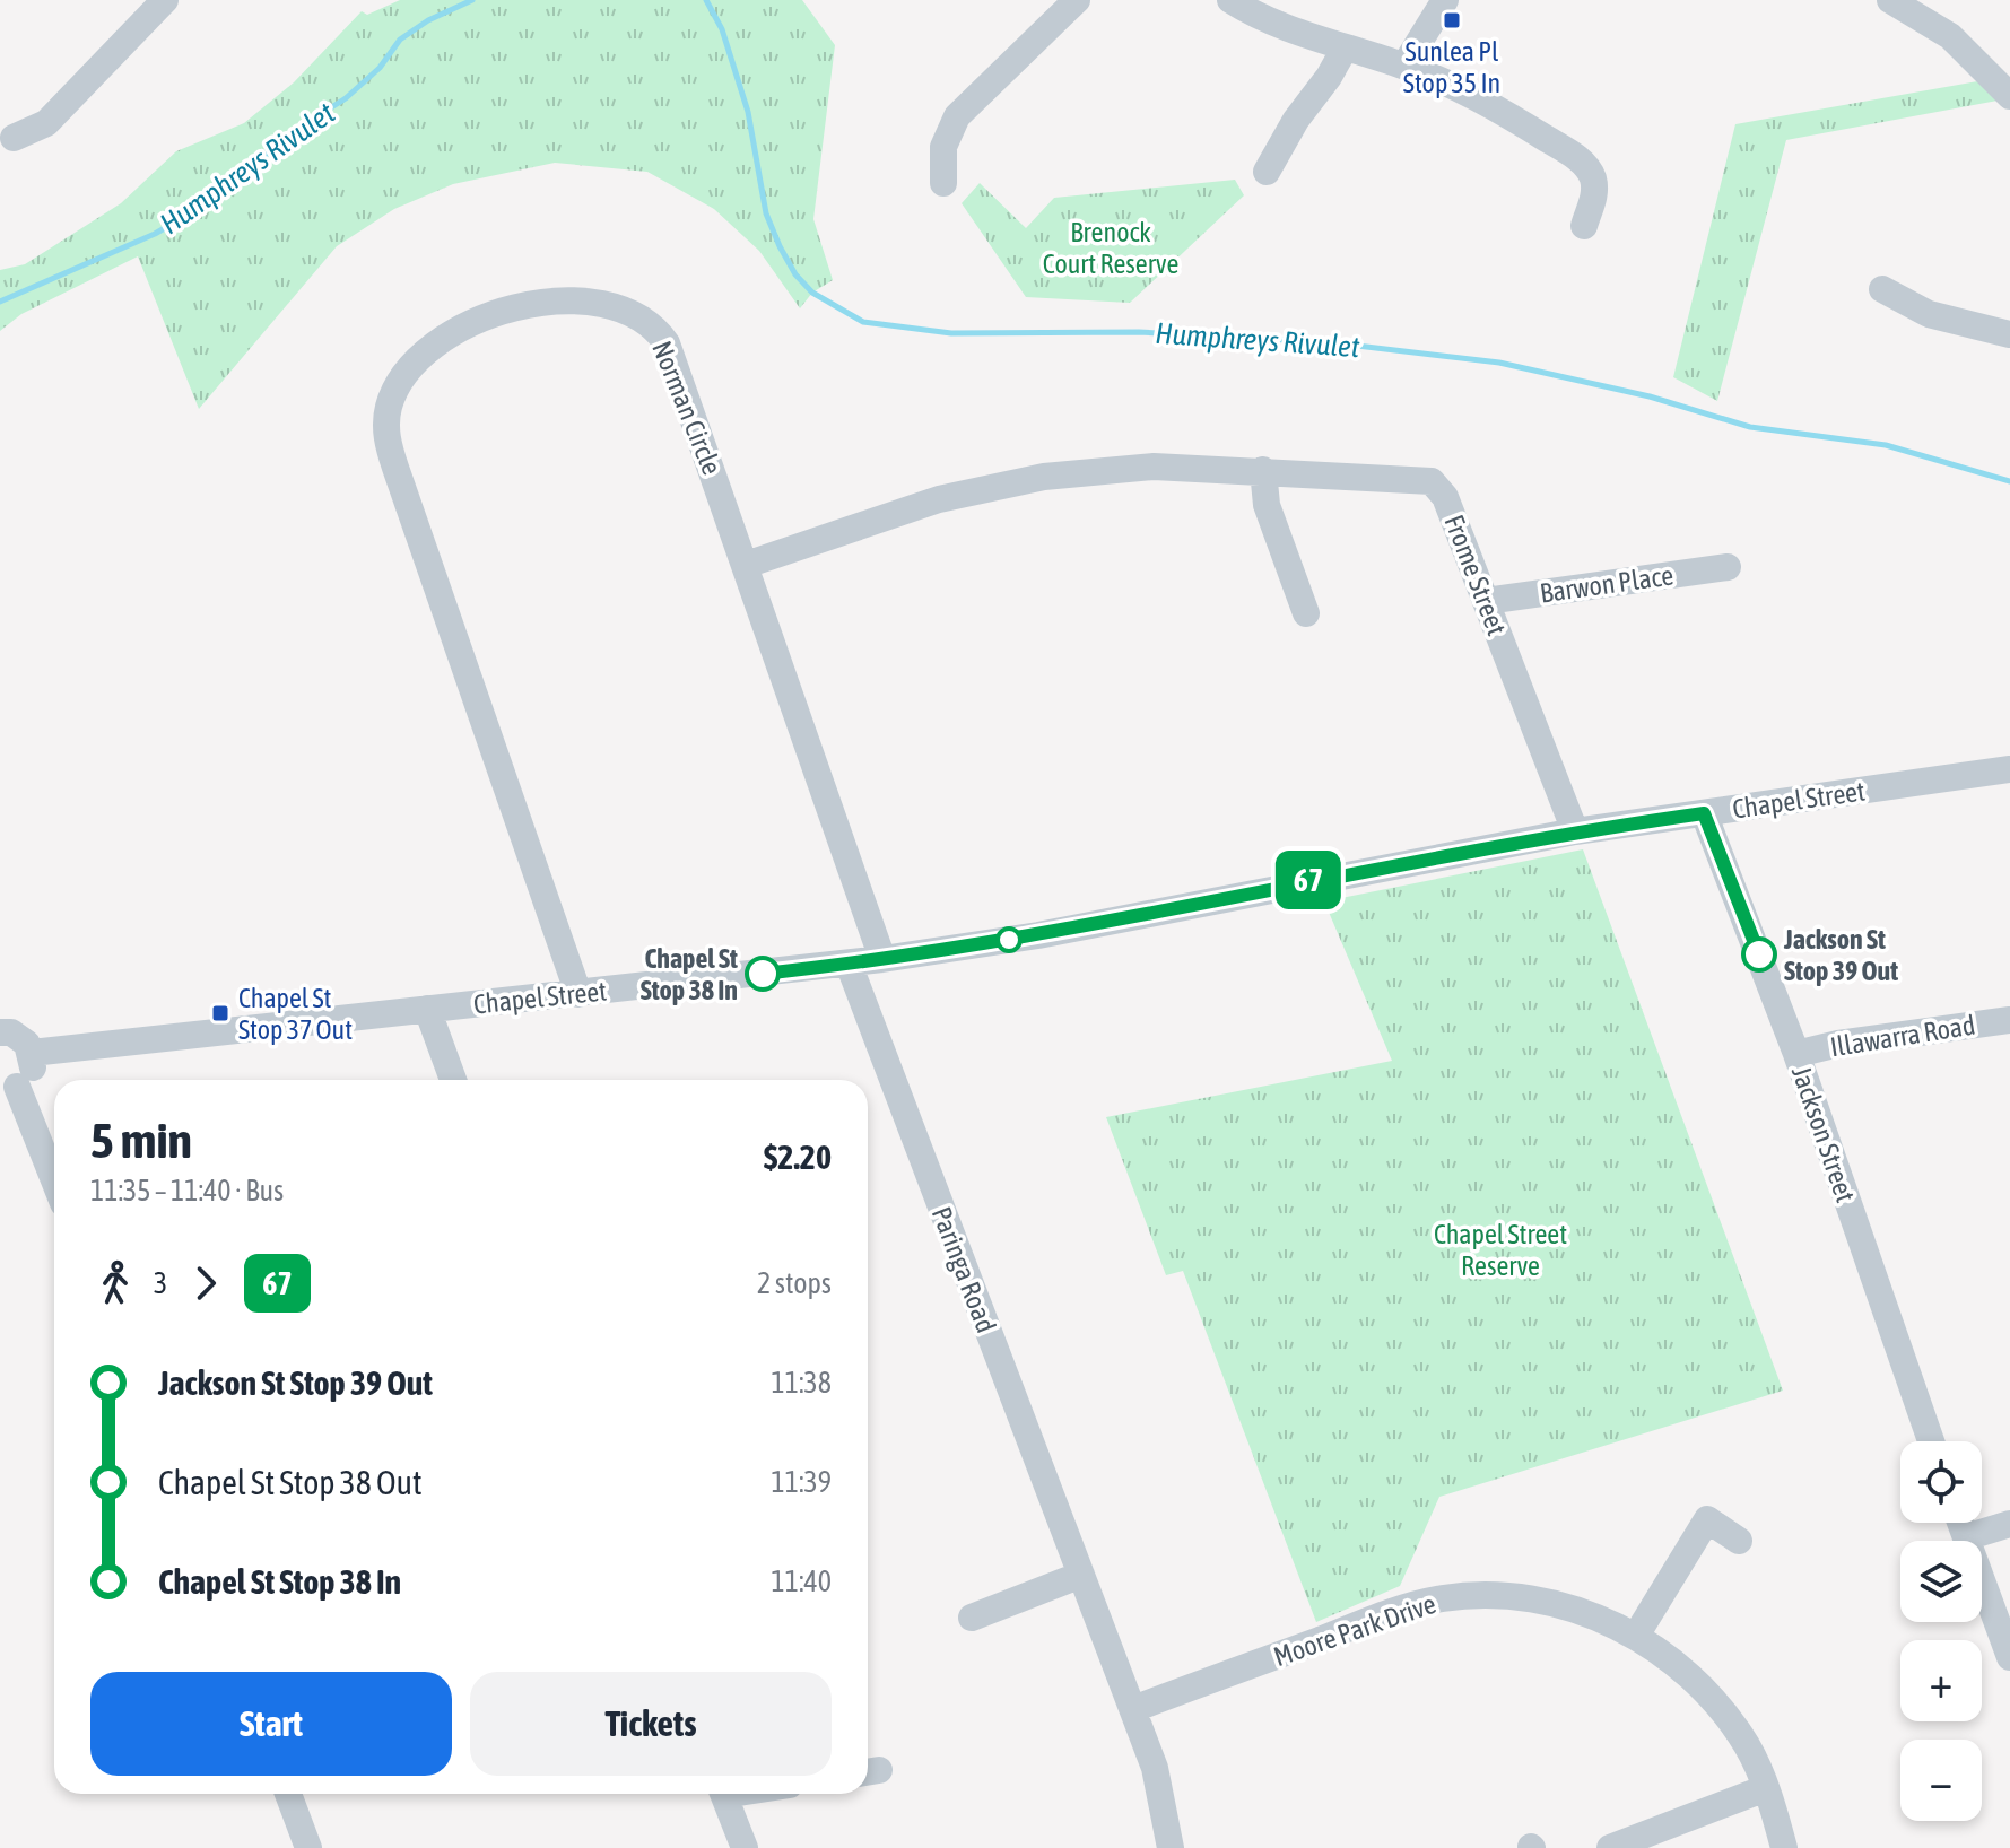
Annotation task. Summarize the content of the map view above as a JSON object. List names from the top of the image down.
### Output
{
  "streets": {
    "street": [
      "Norman Circle",
      "Frome Street",
      "Barwon Place",
      "Chapel Street",
      "Illawarra Road",
      "Jackson Street",
      "Paringa Road",
      "Moore Park Drive"
    ]
  },
  "crossings": [
    ["Norman Circle", "Frome Street"],
    ["Norman Circle", "Chapel Street"],
    ["Frome Street", "Barwon Place"],
    ["Frome Street", "Chapel Street"],
    ["Chapel Street", "Jackson Street"],
    ["Chapel Street", "Paringa Road"],
    ["Illawarra Road", "Jackson Street"],
    ["Paringa Road", "Moore Park Drive"]
  ],
  "water": ["Humphreys Rivulet"],
  "parks": ["Brenock Court Reserve", "Chapel Street Reserve"],
  "places": {
    "transit": ["Sunlea Pl Stop 35 In", "Chapel St Stop 37 Out"],
    "other": ["Jackson St Stop 39 Out", "Chapel St Stop 38 In"]
  },
  "lines": ["bus line 67"],
  "page": {
    "on_map": "67",
    "heading": ["5 min", "11:35 – 11:40 · Bus", "$2.20"],
    "legs": ["3", "67", "2 stops"],
    "list": [
      {
        "name": "Jackson St Stop 39 Out",
        "value": "11:38"
      },
      {
        "name": "Chapel St Stop 38 Out",
        "value": "11:39"
      },
      {
        "name": "Chapel St Stop 38 In",
        "value": "11:40"
      }
    ],
    "map_buttons": ["+", "−"],
    "buttons": ["Start", "Tickets"]
  }
}
